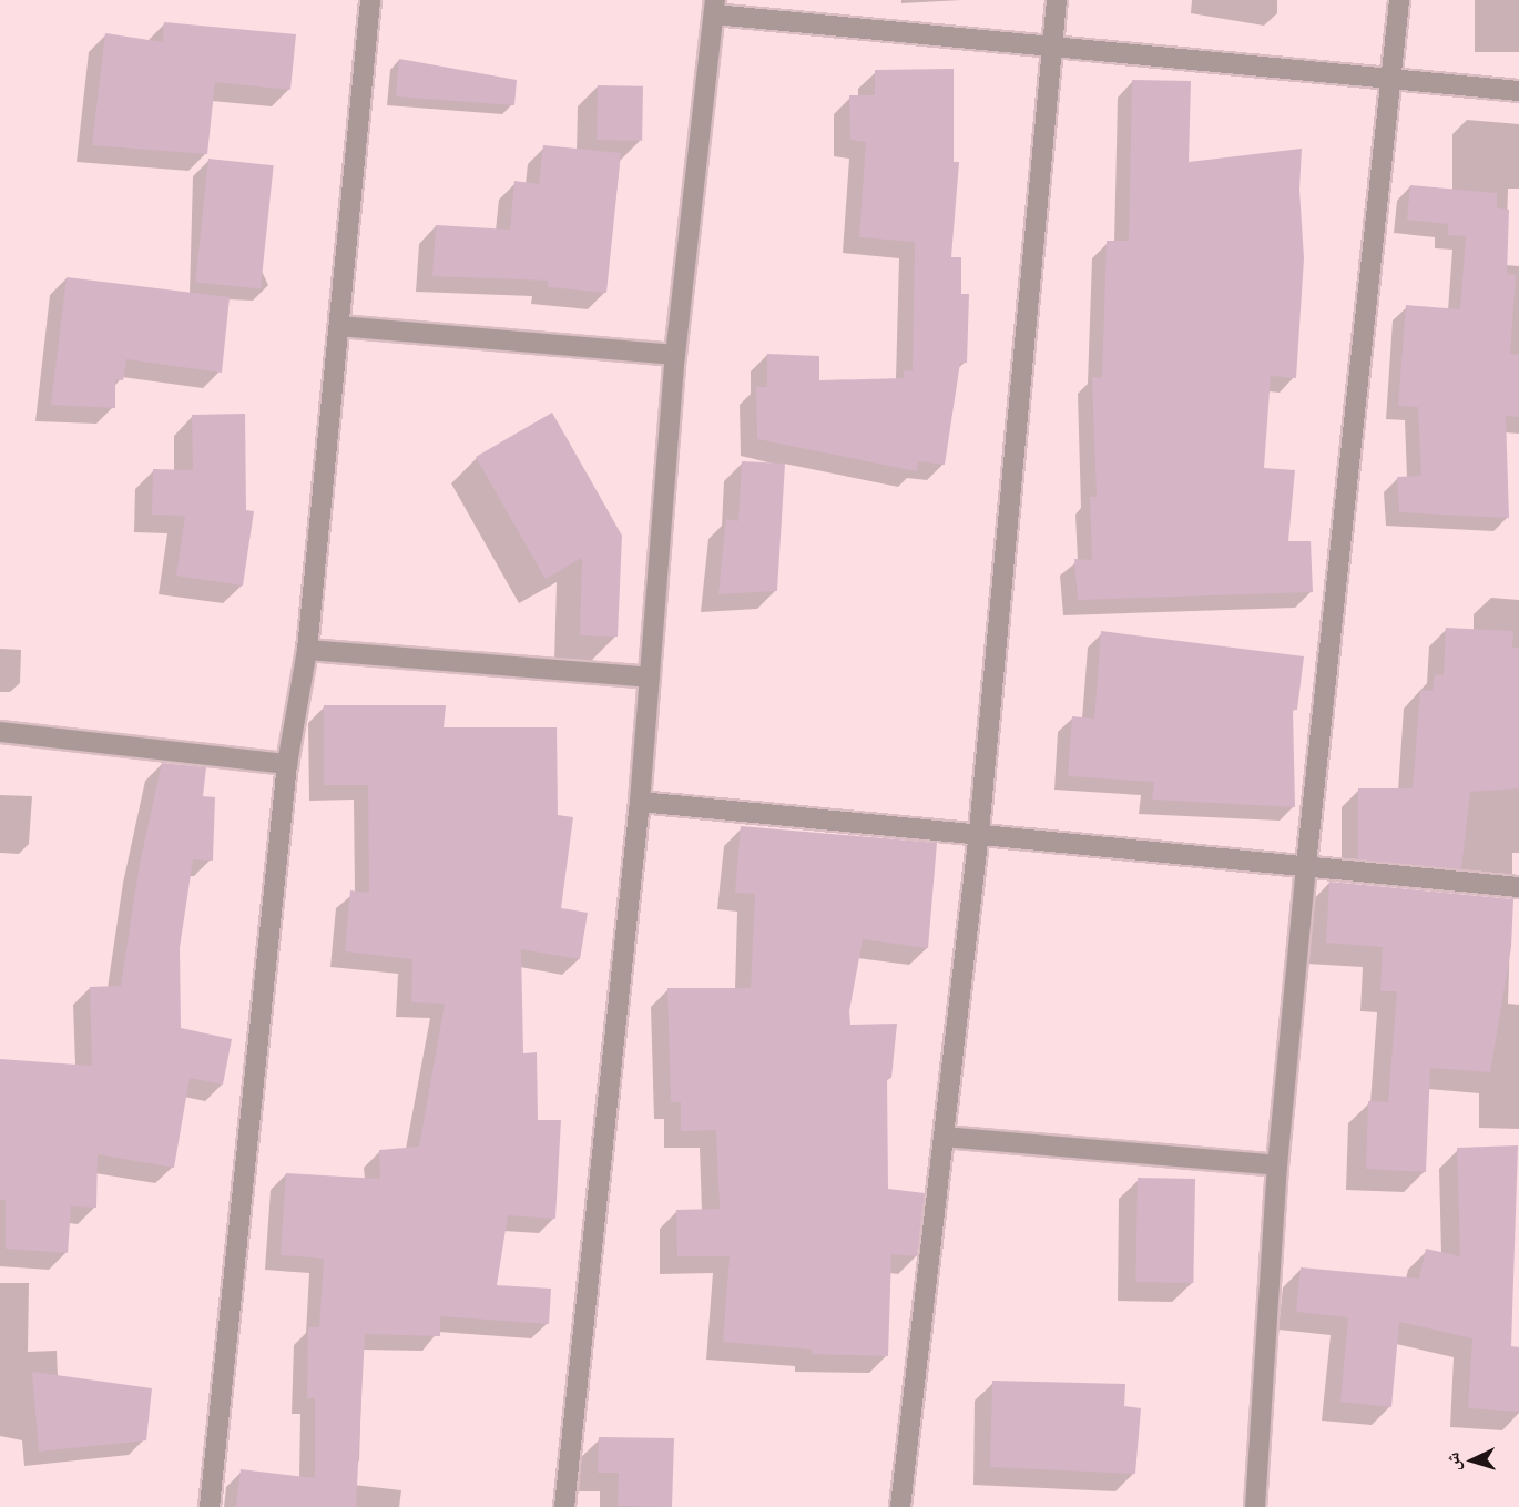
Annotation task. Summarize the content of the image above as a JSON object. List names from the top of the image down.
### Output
{
  "north": "left"
}
